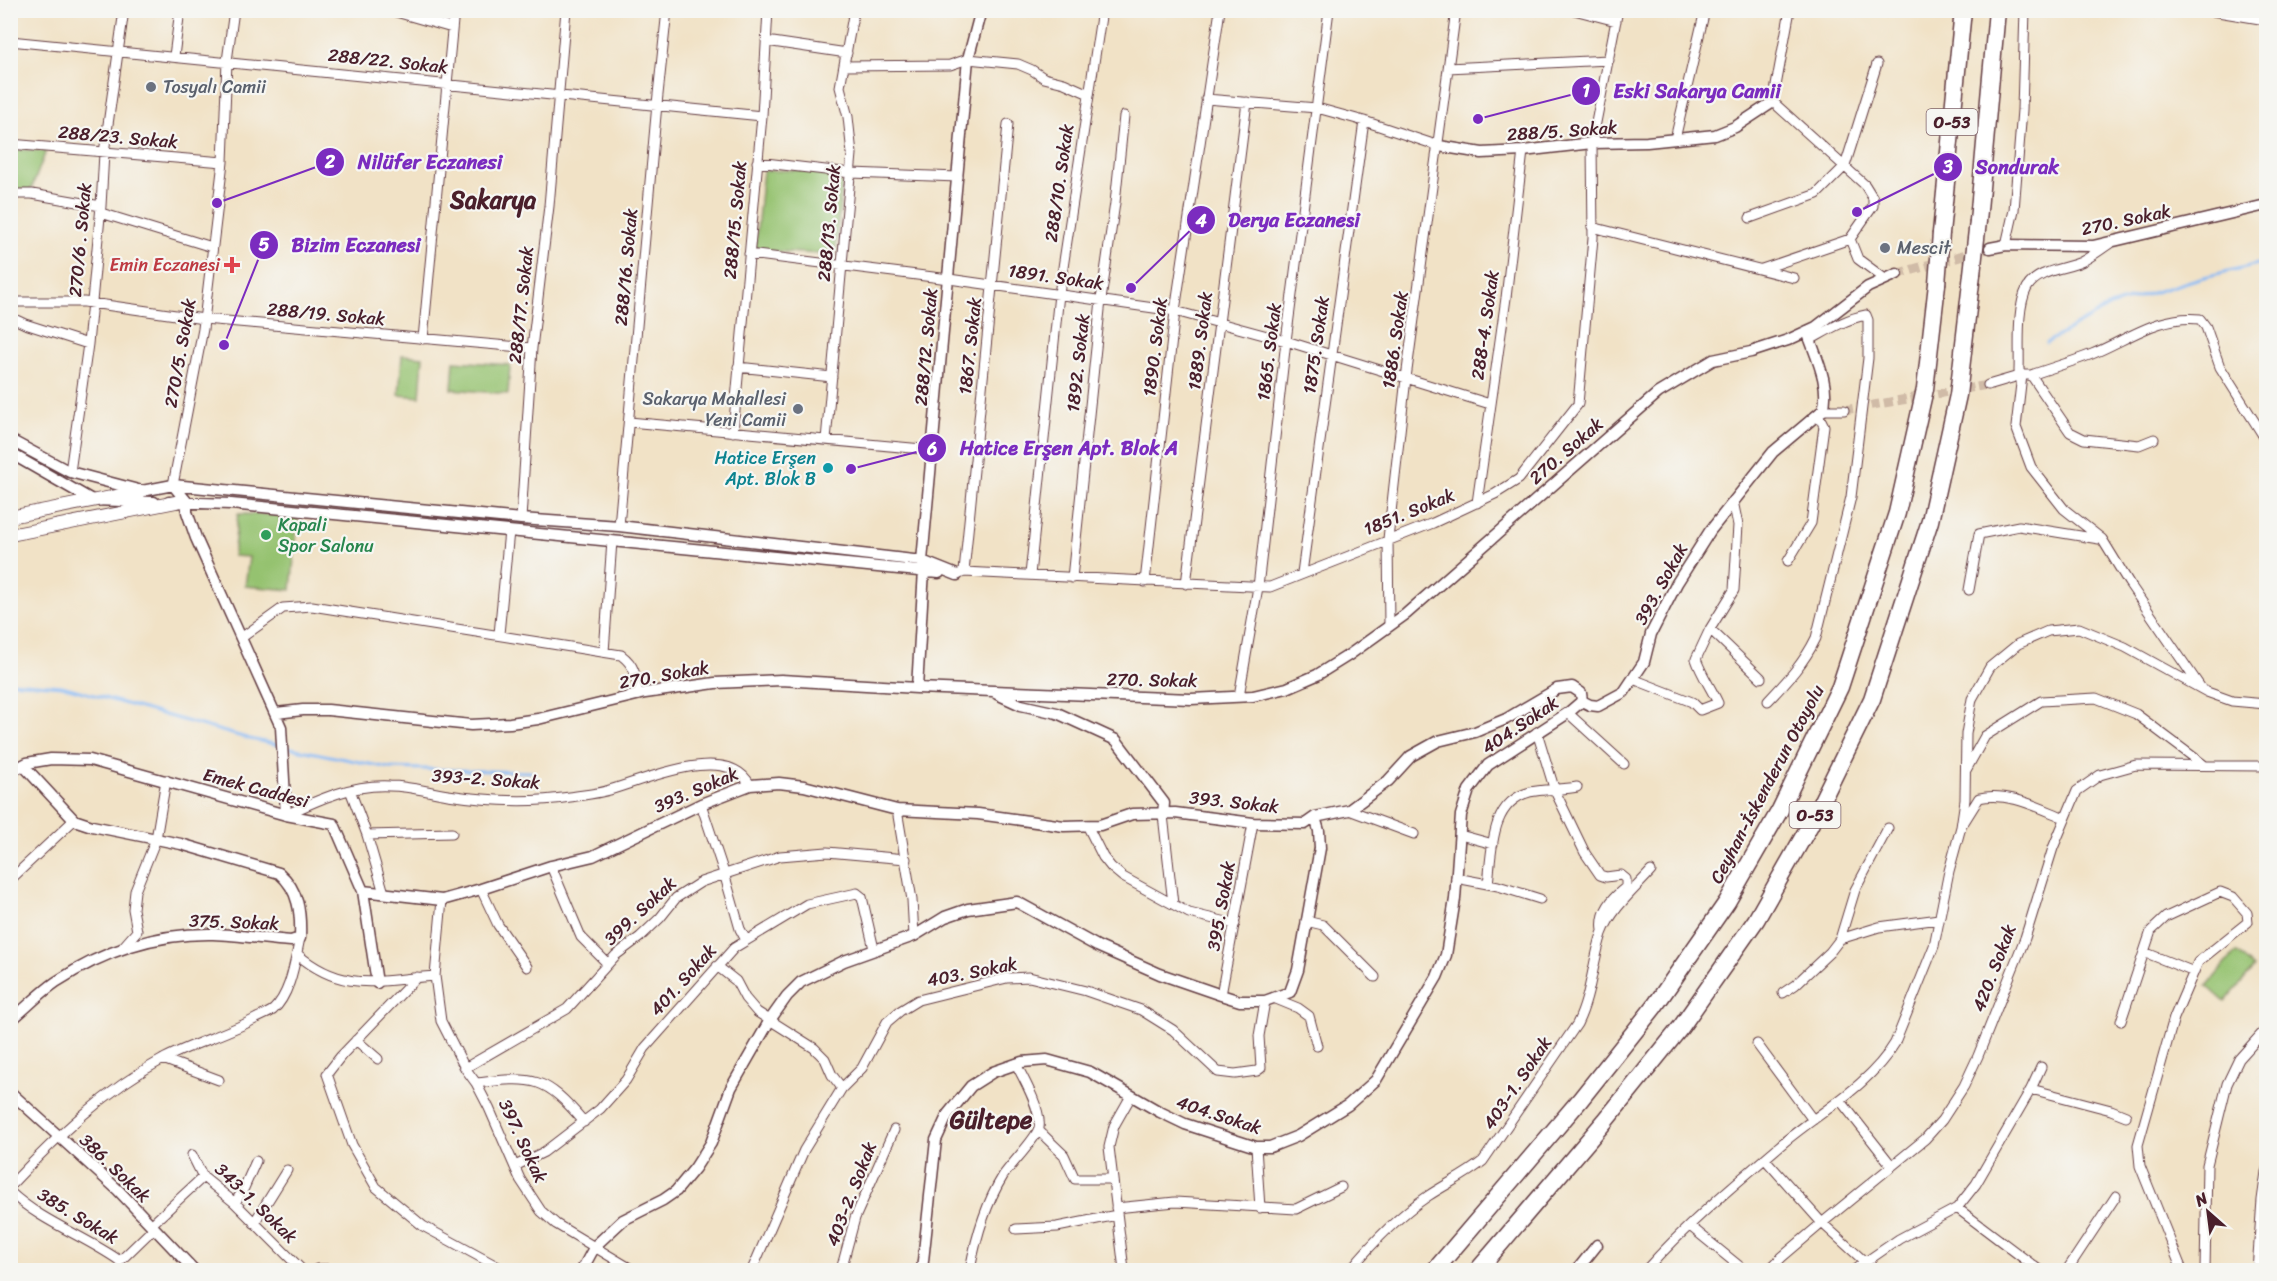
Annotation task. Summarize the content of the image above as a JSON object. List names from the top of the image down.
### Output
{
  "streets": {
    "highway": ["O-53", "Ceyhan-İskenderun Otoyolu"],
    "street": [
      "288/22. Sokak",
      "288/5. Sokak",
      "288/23. Sokak",
      "288/10. Sokak",
      "288/15. Sokak",
      "270. Sokak",
      "288/13. Sokak",
      "270/6 . Sokak",
      "288/16. Sokak",
      "1891. Sokak",
      "288/17. Sokak",
      "288/19. Sokak",
      "288-4. Sokak",
      "1886. Sokak",
      "1889. Sokak",
      "1875. Sokak",
      "1867. Sokak",
      "288/12. Sokak",
      "1890. Sokak",
      "1865. Sokak",
      "270/5. Sokak",
      "1892. Sokak",
      "1851. Sokak",
      "393. Sokak",
      "404.Sokak",
      "393-2. Sokak",
      "Emek Caddesi",
      "395. Sokak",
      "399. Sokak",
      "375. Sokak",
      "420. Sokak",
      "403. Sokak",
      "401. Sokak",
      "403-1. Sokak",
      "397. Sokak",
      "386. Sokak",
      "403-2. Sokak",
      "343-1. Sokak",
      "385. Sokak"
    ]
  },
  "crossings": [
    ["288/22. Sokak", "288/15. Sokak"],
    ["288/22. Sokak", "270/6 . Sokak"],
    ["288/22. Sokak", "288/16. Sokak"],
    ["288/22. Sokak", "288/17. Sokak"],
    ["288/22. Sokak", "270/5. Sokak"],
    ["288/5. Sokak", "288-4. Sokak"],
    ["288/5. Sokak", "1886. Sokak"],
    ["288/5. Sokak", "1889. Sokak"],
    ["288/5. Sokak", "1875. Sokak"],
    ["288/5. Sokak", "1890. Sokak"],
    ["288/5. Sokak", "1865. Sokak"],
    ["288/5. Sokak", "1851. Sokak"],
    ["288/23. Sokak", "270/6 . Sokak"],
    ["288/23. Sokak", "270/5. Sokak"],
    ["288/10. Sokak", "1891. Sokak"],
    ["288/10. Sokak", "1851. Sokak"],
    ["288/15. Sokak", "1891. Sokak"],
    ["270. Sokak", "1886. Sokak"],
    ["270. Sokak", "288/12. Sokak"],
    ["270. Sokak", "1865. Sokak"],
    ["288/13. Sokak", "1891. Sokak"],
    ["270/6 . Sokak", "288/19. Sokak"],
    ["1891. Sokak", "288-4. Sokak"],
    ["1891. Sokak", "1886. Sokak"],
    ["1891. Sokak", "1889. Sokak"],
    ["1891. Sokak", "1875. Sokak"],
    ["1891. Sokak", "1867. Sokak"],
    ["1891. Sokak", "288/12. Sokak"],
    ["1891. Sokak", "1890. Sokak"],
    ["1891. Sokak", "1865. Sokak"],
    ["1891. Sokak", "1892. Sokak"],
    ["288/17. Sokak", "288/19. Sokak"],
    ["288/19. Sokak", "270/5. Sokak"],
    ["288-4. Sokak", "1851. Sokak"],
    ["1886. Sokak", "1851. Sokak"],
    ["1889. Sokak", "1851. Sokak"],
    ["1875. Sokak", "1851. Sokak"],
    ["1867. Sokak", "1851. Sokak"],
    ["1890. Sokak", "1851. Sokak"],
    ["1865. Sokak", "1851. Sokak"],
    ["1892. Sokak", "1851. Sokak"],
    ["393. Sokak", "404.Sokak"],
    ["393. Sokak", "393-2. Sokak"],
    ["393. Sokak", "Emek Caddesi"],
    ["393. Sokak", "395. Sokak"],
    ["393. Sokak", "397. Sokak"],
    ["393-2. Sokak", "Emek Caddesi"],
    ["399. Sokak", "397. Sokak"],
    ["401. Sokak", "397. Sokak"],
    ["386. Sokak", "385. Sokak"]
  ],
  "districts": ["Sakarya", "Gültepe"],
  "places": {
    "other": [
      "Tosyalı Camii",
      "Eski Sakarya Camii",
      "Nilüfer Eczanesi",
      "Sondurak",
      "Mescit",
      "Derya Eczanesi",
      "Bizim Eczanesi",
      "Sakarya Mahallesi Yeni Camii",
      "Hatice Erşen Apt. Blok B",
      "Hatice Erşen Apt. Blok A",
      "Kapali Spor Salonu"
    ],
    "health": ["Emin Eczanesi"]
  },
  "north": "top left"
}
